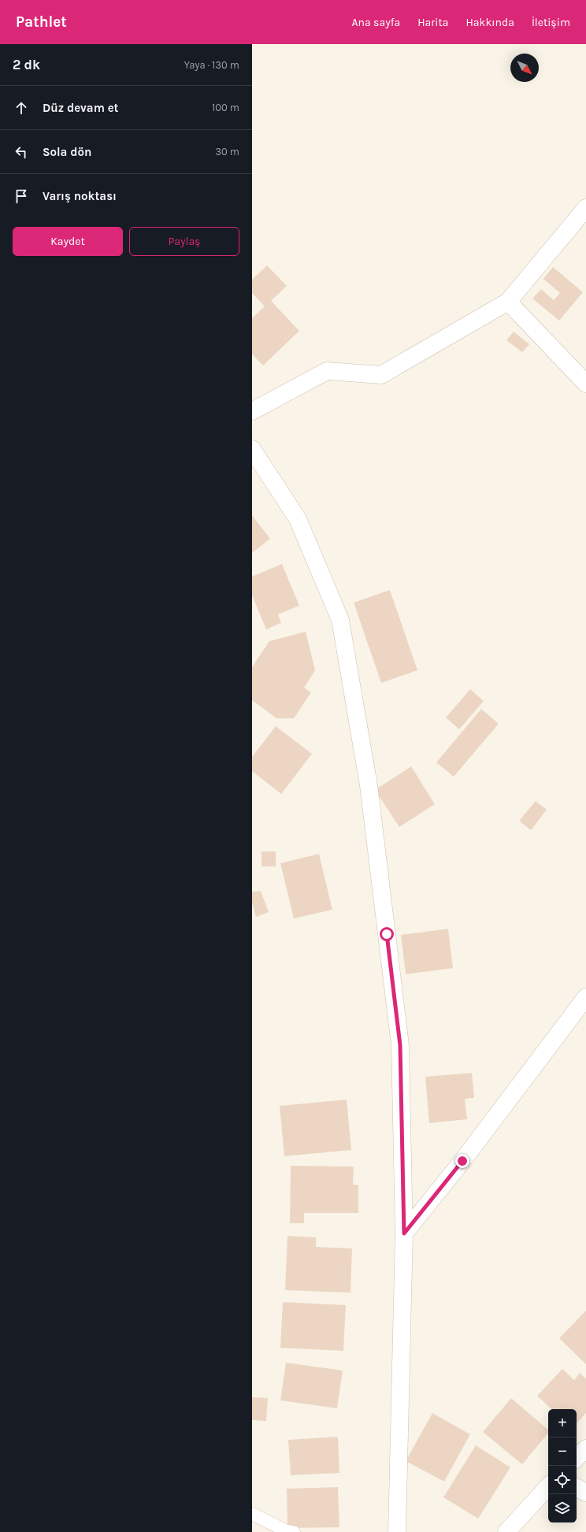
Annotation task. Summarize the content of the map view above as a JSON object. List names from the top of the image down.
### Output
{
  "north": "bottom right",
  "page": {
    "header": "Pathlet",
    "nav": [
      "Ana sayfa",
      "Harita",
      "Hakkında",
      "İletişim"
    ],
    "heading": ["2 dk", "Yaya · 130 m"],
    "list": [
      ["Düz devam et", "100 m"],
      ["Sola dön", "30 m"],
      "Varış noktası"
    ],
    "buttons": ["Kaydet", "Paylaş"],
    "map_buttons": ["+", "−"]
  }
}
